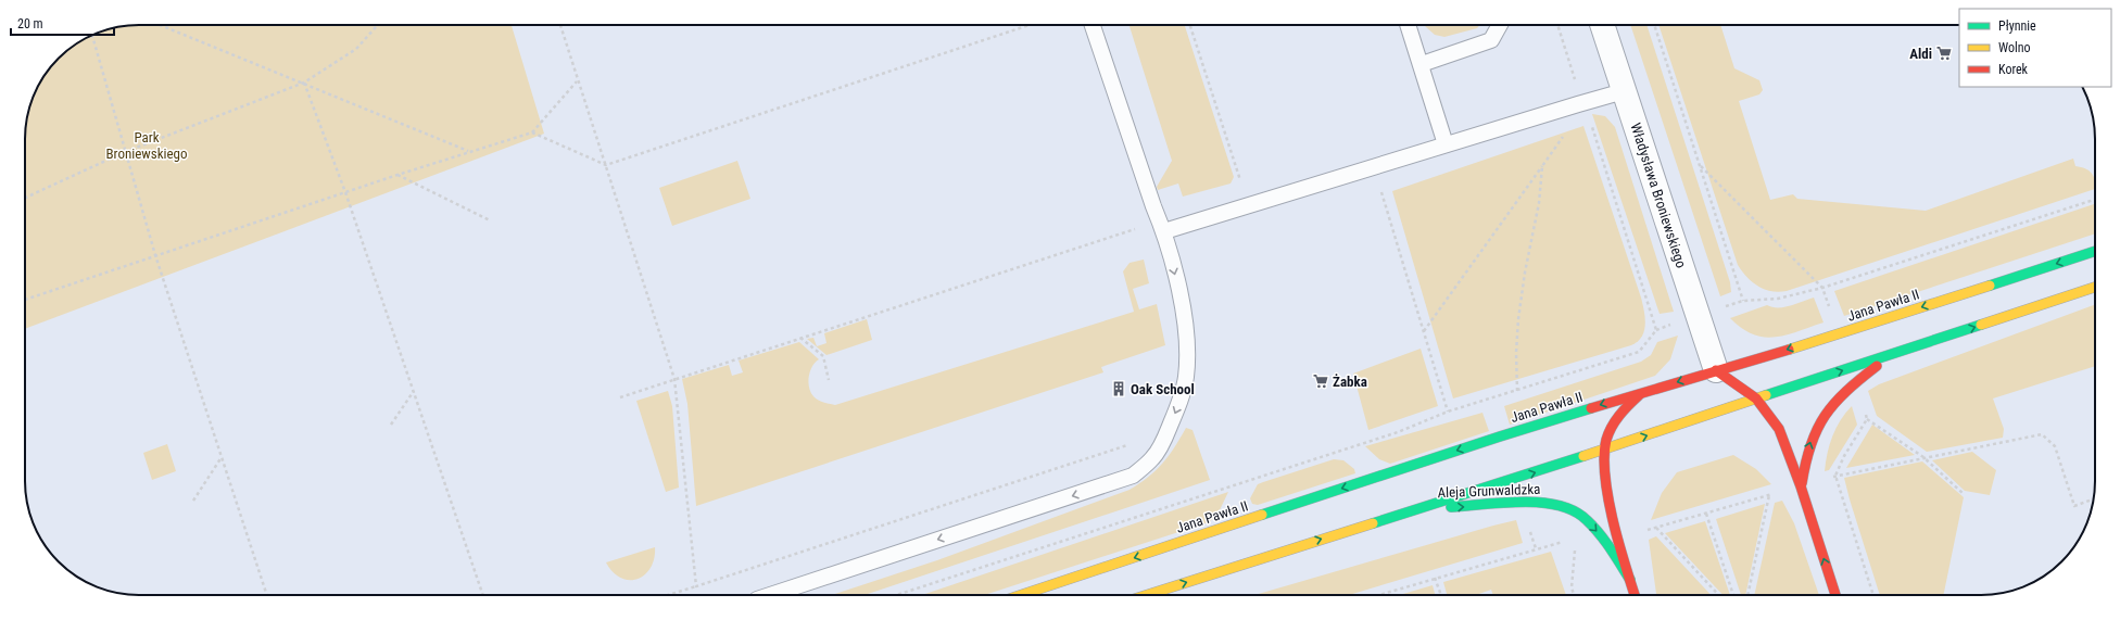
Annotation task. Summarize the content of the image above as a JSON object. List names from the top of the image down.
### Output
{
  "streets": {
    "main road": ["Jana Pawła II", "Aleja Grunwaldzka"],
    "street": ["Władysława Broniewskiego"]
  },
  "crossings": [
    ["Władysława Broniewskiego", "Jana Pawła II"],
    ["Jana Pawła II", "Aleja Grunwaldzka"]
  ],
  "one_way": ["Aleja Grunwaldzka"],
  "parks": ["Park Broniewskiego"],
  "places": {
    "supermarket": ["Aldi", "Żabka"],
    "building": ["Oak School"]
  },
  "legend": ["Płynnie", "Wolno", "Korek"],
  "scale_bar": "20 m"
}
